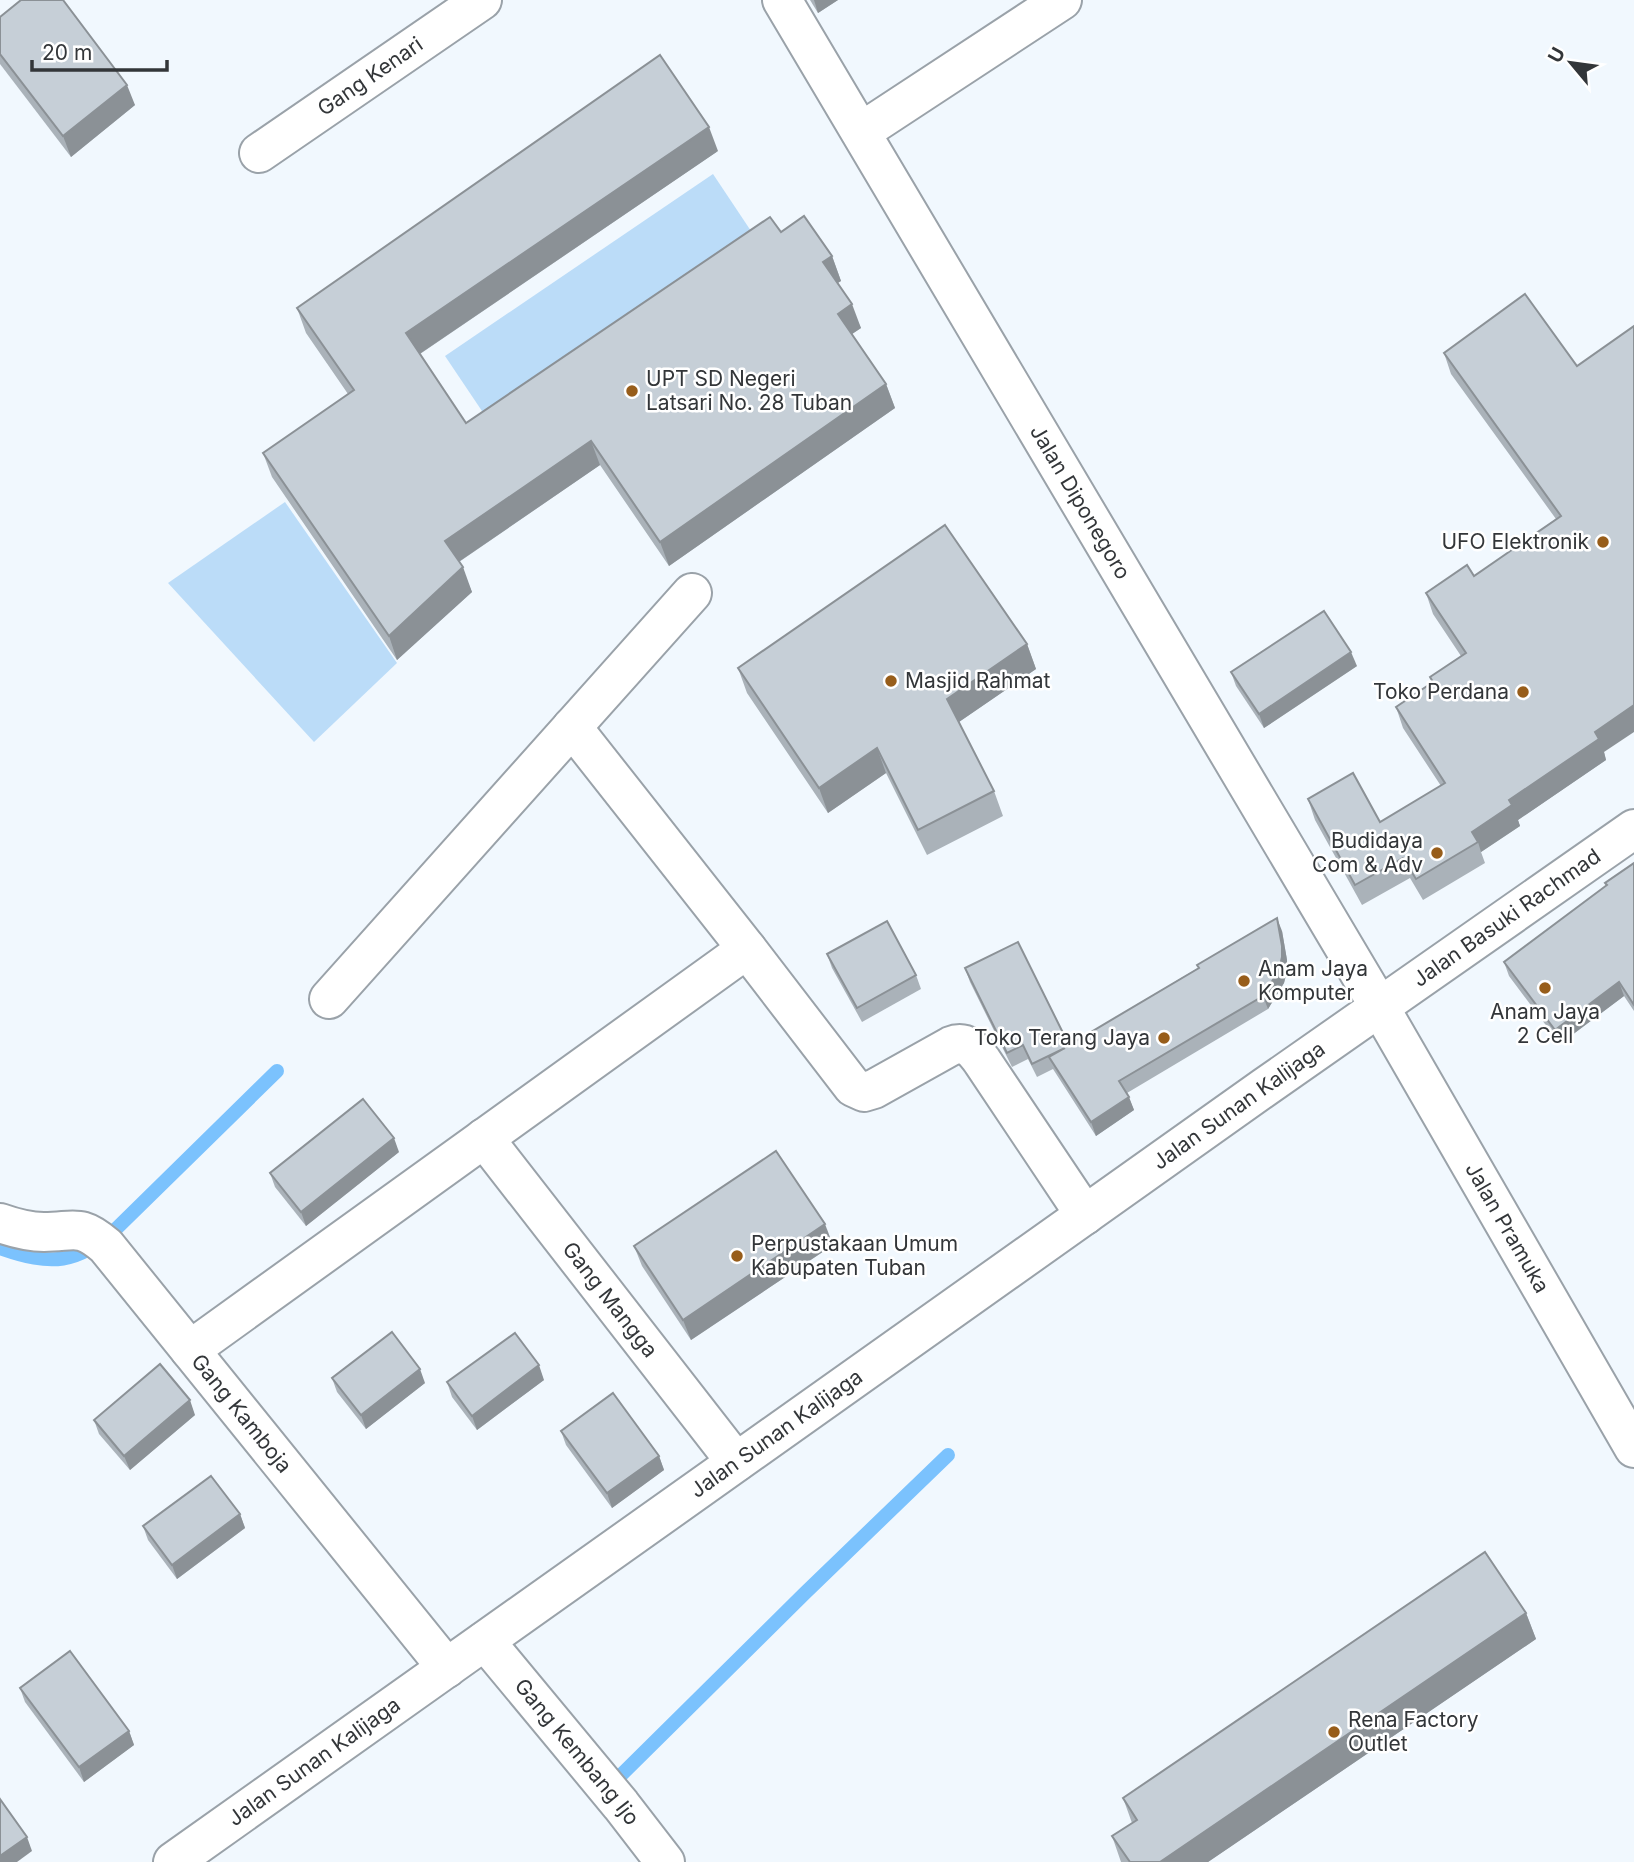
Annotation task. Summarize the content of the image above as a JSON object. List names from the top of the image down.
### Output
{
  "streets": {
    "street": [
      "Gang Kenari",
      "Jalan Diponegoro",
      "Jalan Basuki Rachmad",
      "Jalan Sunan Kalijaga",
      "Jalan Pramuka",
      "Gang Mangga",
      "Gang Kamboja",
      "Gang Kembang Ijo"
    ]
  },
  "crossings": [
    ["Jalan Diponegoro", "Jalan Basuki Rachmad"],
    ["Jalan Diponegoro", "Jalan Sunan Kalijaga"],
    ["Jalan Diponegoro", "Jalan Pramuka"],
    ["Jalan Basuki Rachmad", "Jalan Sunan Kalijaga"],
    ["Jalan Basuki Rachmad", "Jalan Pramuka"],
    ["Jalan Sunan Kalijaga", "Jalan Pramuka"],
    ["Jalan Sunan Kalijaga", "Gang Mangga"],
    ["Jalan Sunan Kalijaga", "Gang Kamboja"],
    ["Jalan Sunan Kalijaga", "Gang Kembang Ijo"]
  ],
  "places": [
    "UPT SD Negeri Latsari No. 28 Tuban",
    "UFO Elektronik",
    "Masjid Rahmat",
    "Toko Perdana",
    "Budidaya Com & Adv",
    "Anam Jaya Komputer",
    "Anam Jaya 2 Cell",
    "Toko Terang Jaya",
    "Perpustakaan Umum Kabupaten Tuban",
    "Rena Factory Outlet"
  ],
  "scale_bar": "20 m",
  "north": "top left"
}
